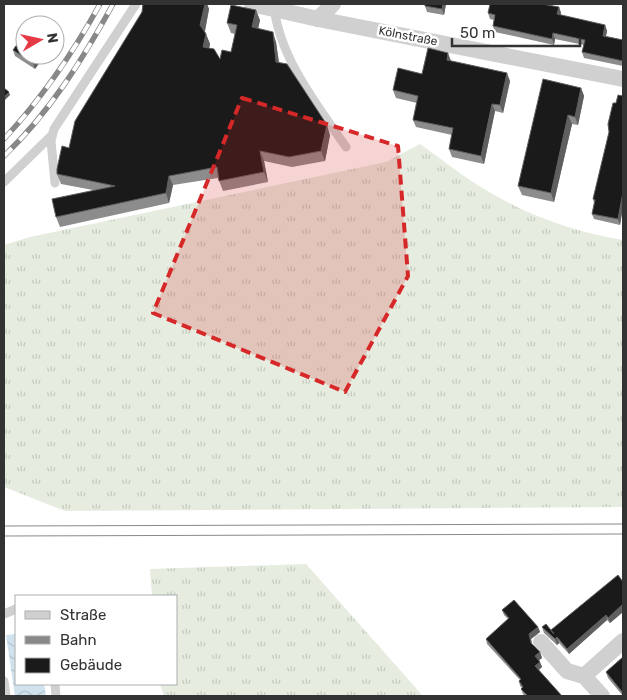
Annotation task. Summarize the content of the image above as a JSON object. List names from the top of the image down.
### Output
{
  "streets": {
    "street": ["Kölnstraße"]
  },
  "legend": ["Straße", "Bahn", "Gebäude"],
  "scale_bar": "50 m",
  "north": "right"
}
